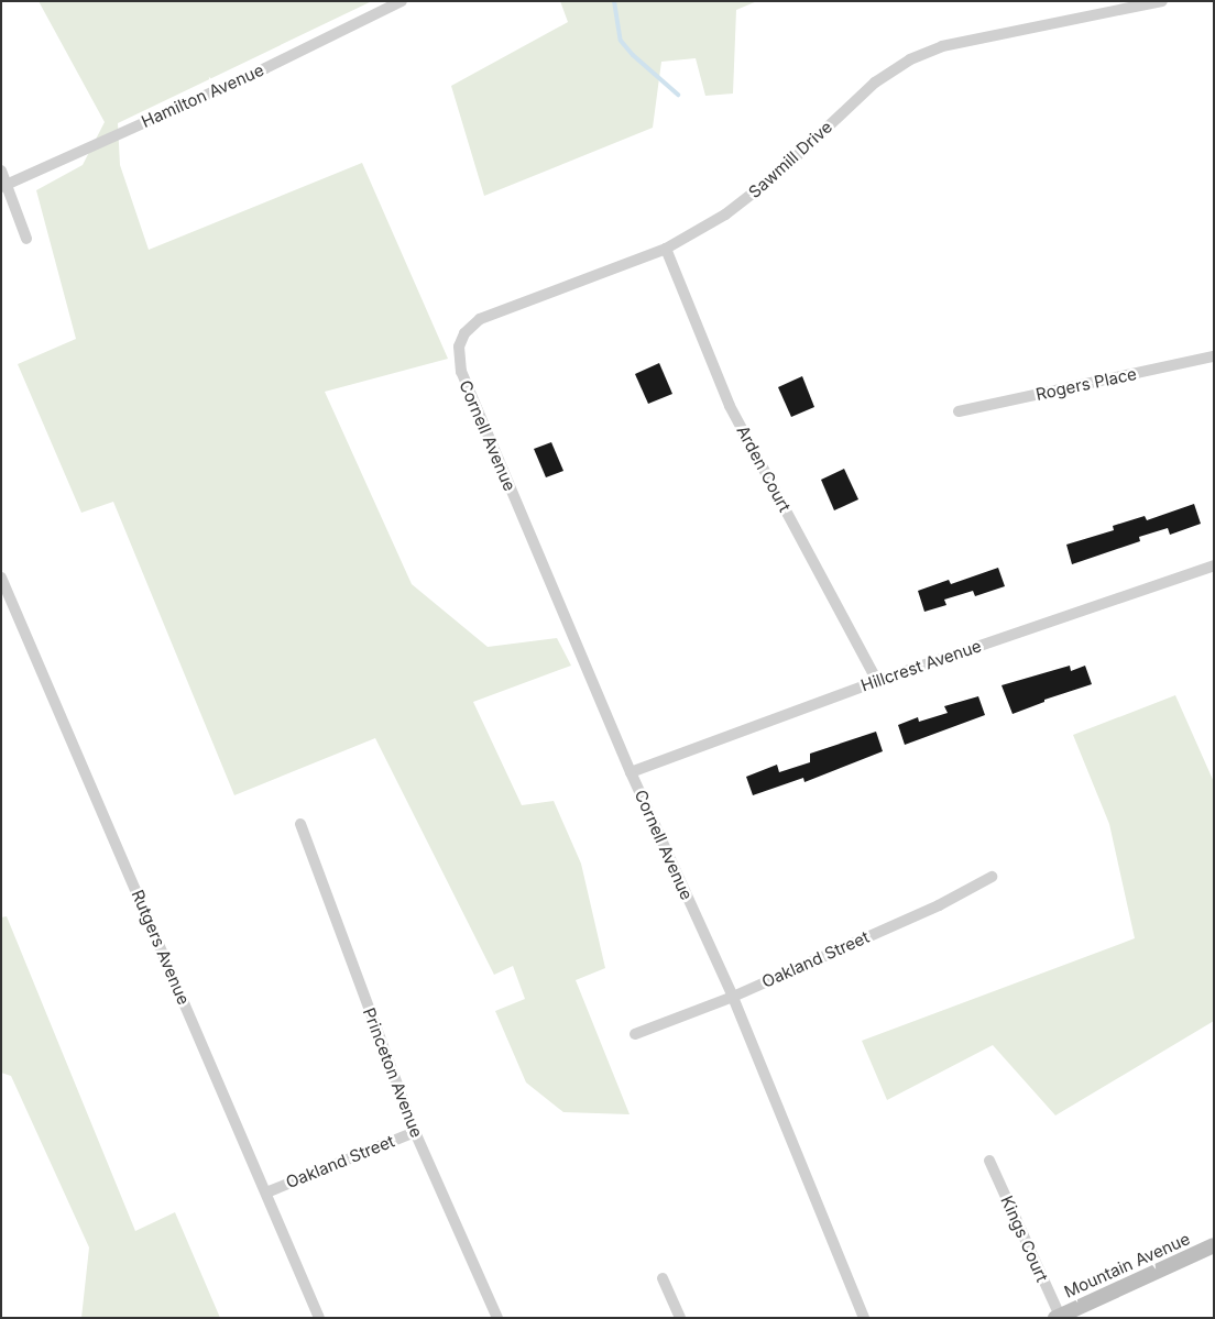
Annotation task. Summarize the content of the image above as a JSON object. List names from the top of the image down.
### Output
{
  "streets": {
    "main road": ["Mountain Avenue"],
    "street": [
      "Hamilton Avenue",
      "Sawmill Drive",
      "Rogers Place",
      "Cornell Avenue",
      "Arden Court",
      "Hillcrest Avenue",
      "Rutgers Avenue",
      "Oakland Street",
      "Princeton Avenue",
      "Kings Court"
    ]
  },
  "crossings": [
    ["Sawmill Drive", "Cornell Avenue"],
    ["Sawmill Drive", "Arden Court"],
    ["Cornell Avenue", "Hillcrest Avenue"],
    ["Cornell Avenue", "Oakland Street"],
    ["Arden Court", "Hillcrest Avenue"],
    ["Rutgers Avenue", "Oakland Street"],
    ["Oakland Street", "Princeton Avenue"],
    ["Kings Court", "Mountain Avenue"]
  ]
}
